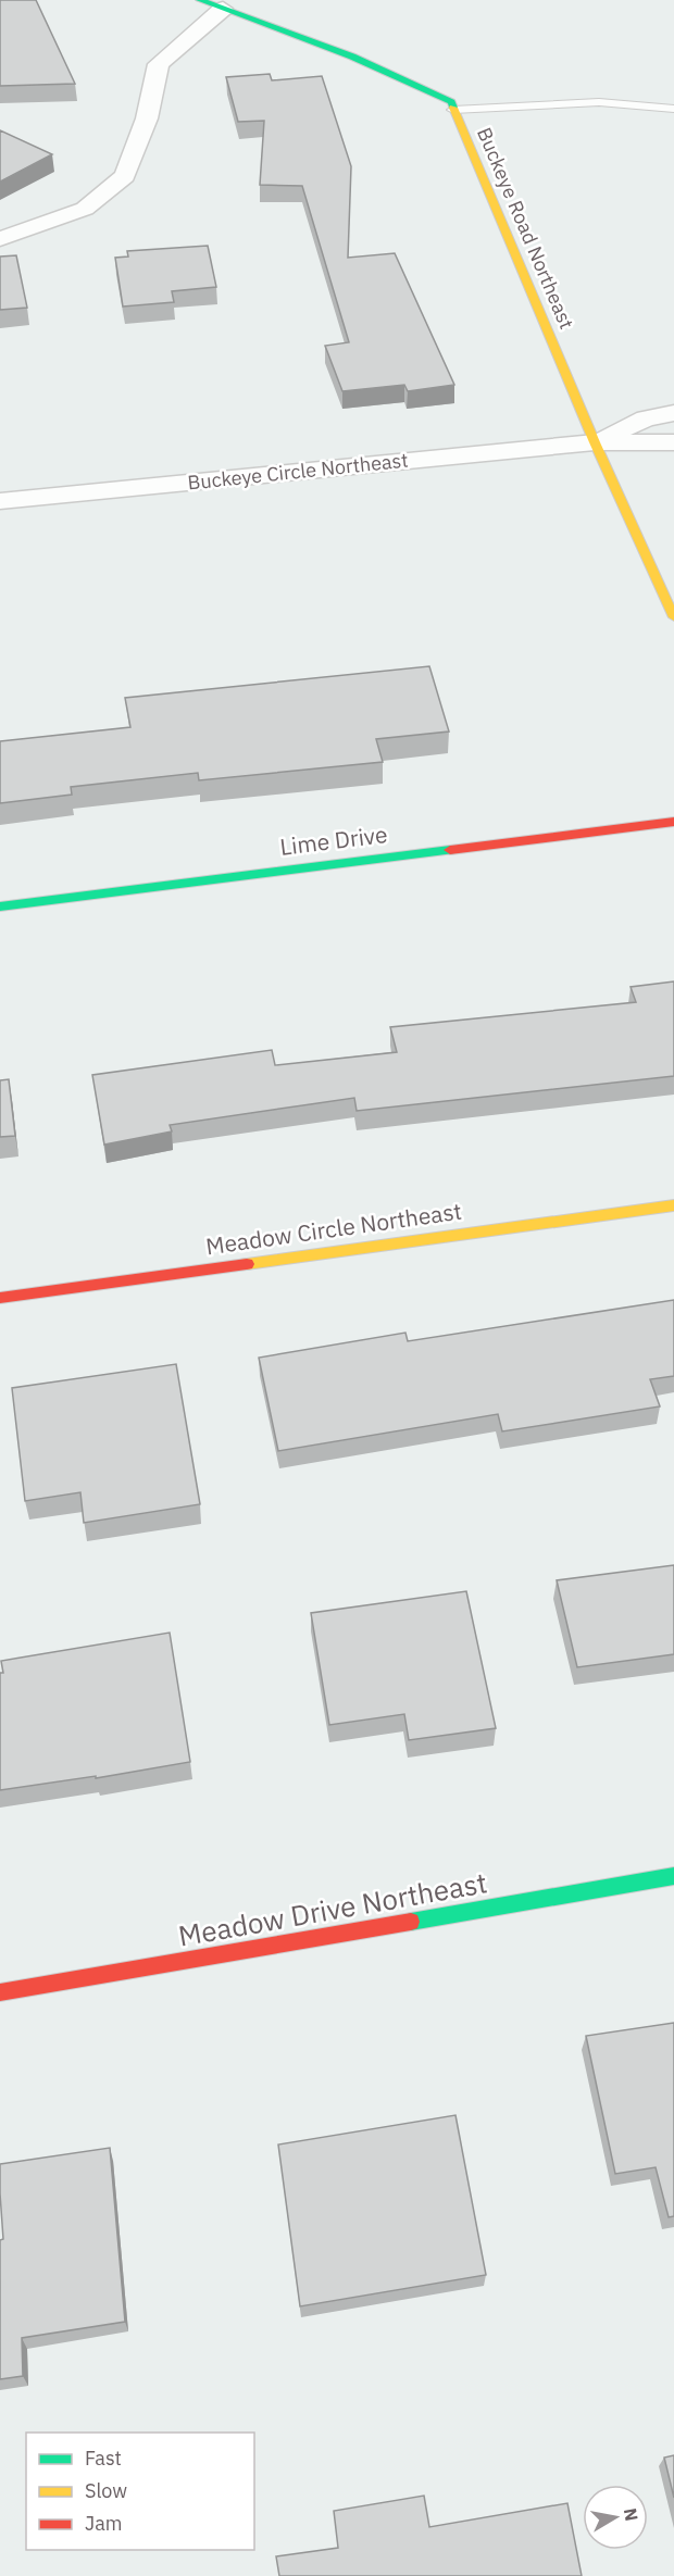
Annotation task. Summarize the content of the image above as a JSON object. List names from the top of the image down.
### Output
{
  "streets": {
    "street": [
      "Buckeye Road Northeast",
      "Buckeye Circle Northeast",
      "Lime Drive",
      "Meadow Circle Northeast",
      "Meadow Drive Northeast"
    ]
  },
  "crossings": [
    ["Buckeye Road Northeast", "Buckeye Circle Northeast"]
  ],
  "legend": ["Fast", "Slow", "Jam"],
  "north": "right"
}
